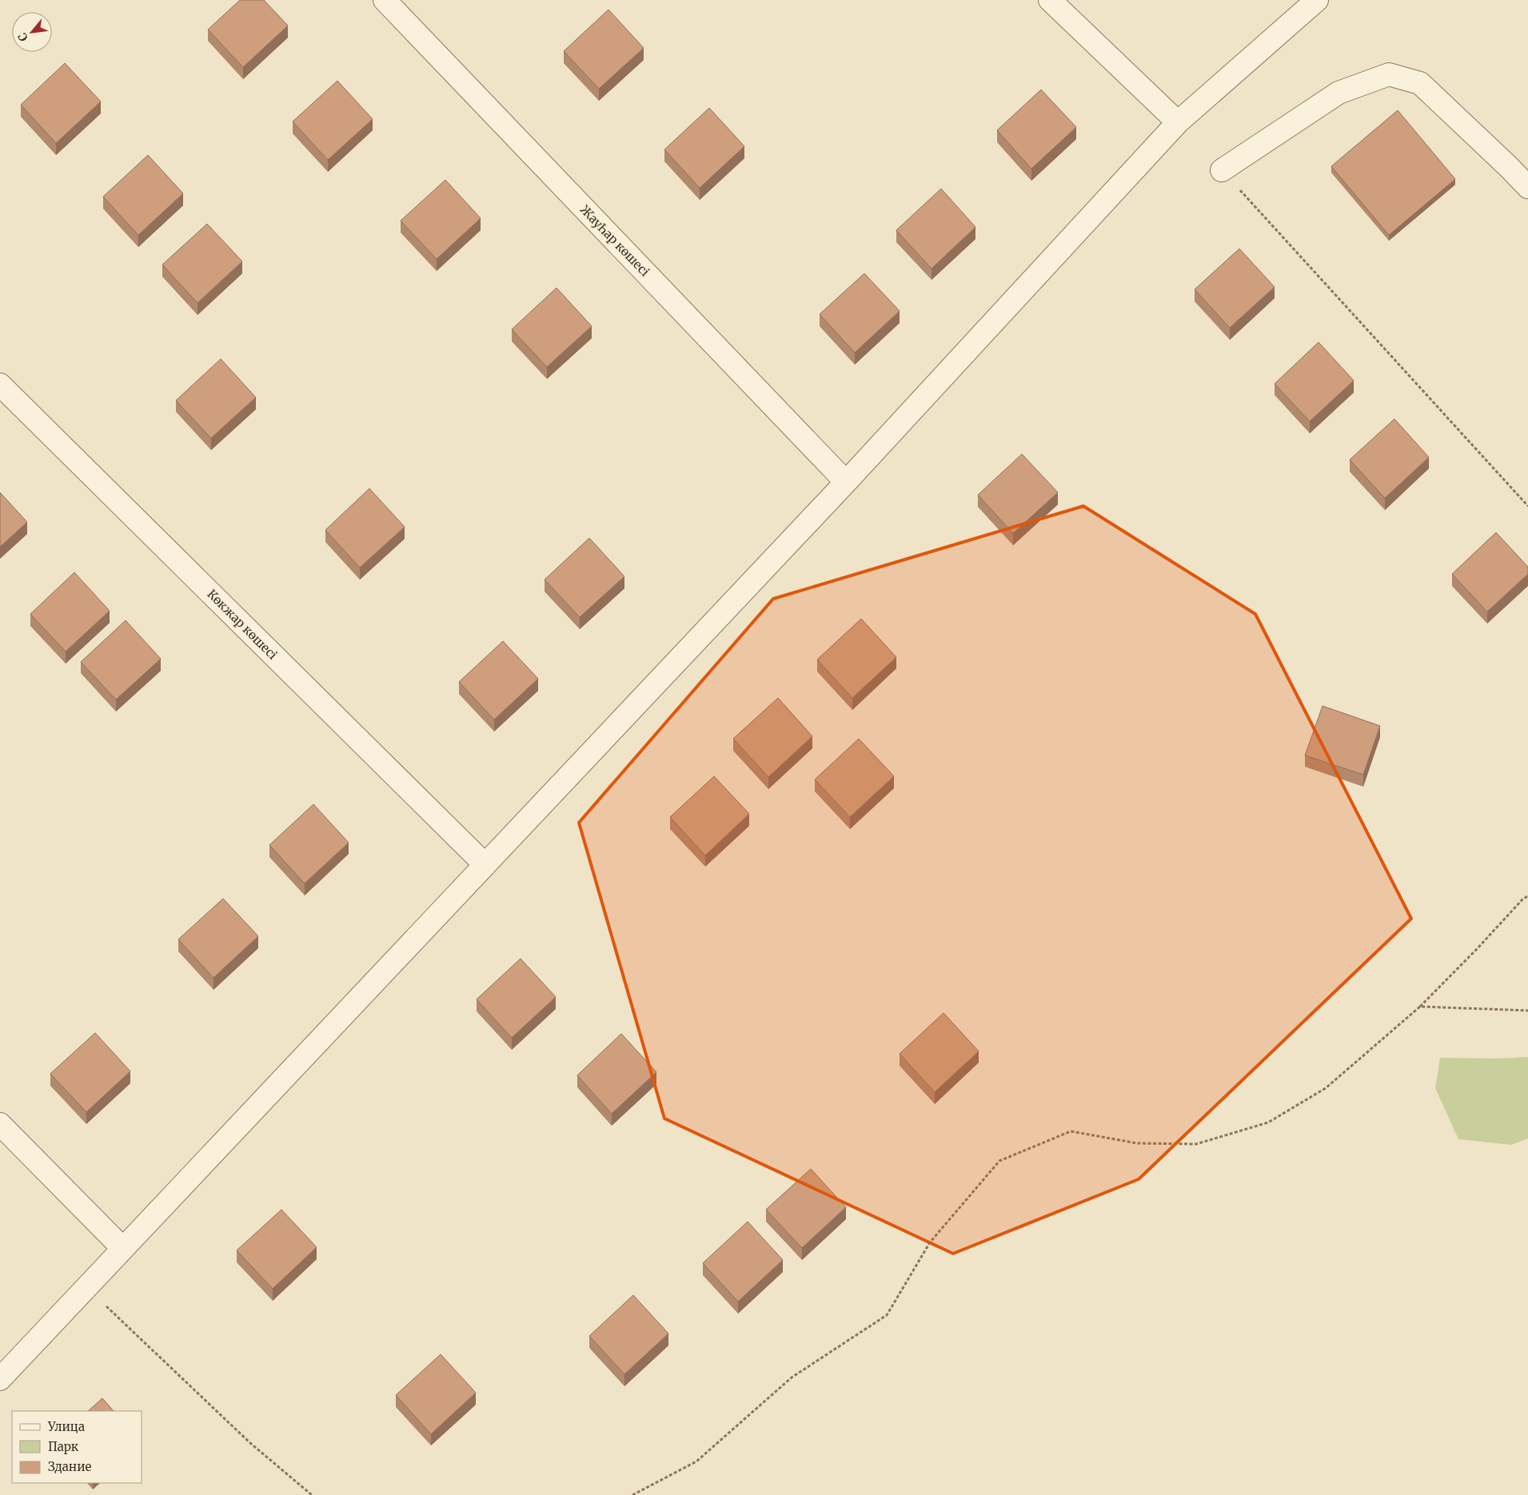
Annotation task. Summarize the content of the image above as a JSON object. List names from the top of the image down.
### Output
{
  "streets": {
    "street": ["ЖауҺар көшесі", "Көкжар көшесі"]
  },
  "legend": ["Улица", "Парк", "Здание"],
  "north": "bottom left"
}
